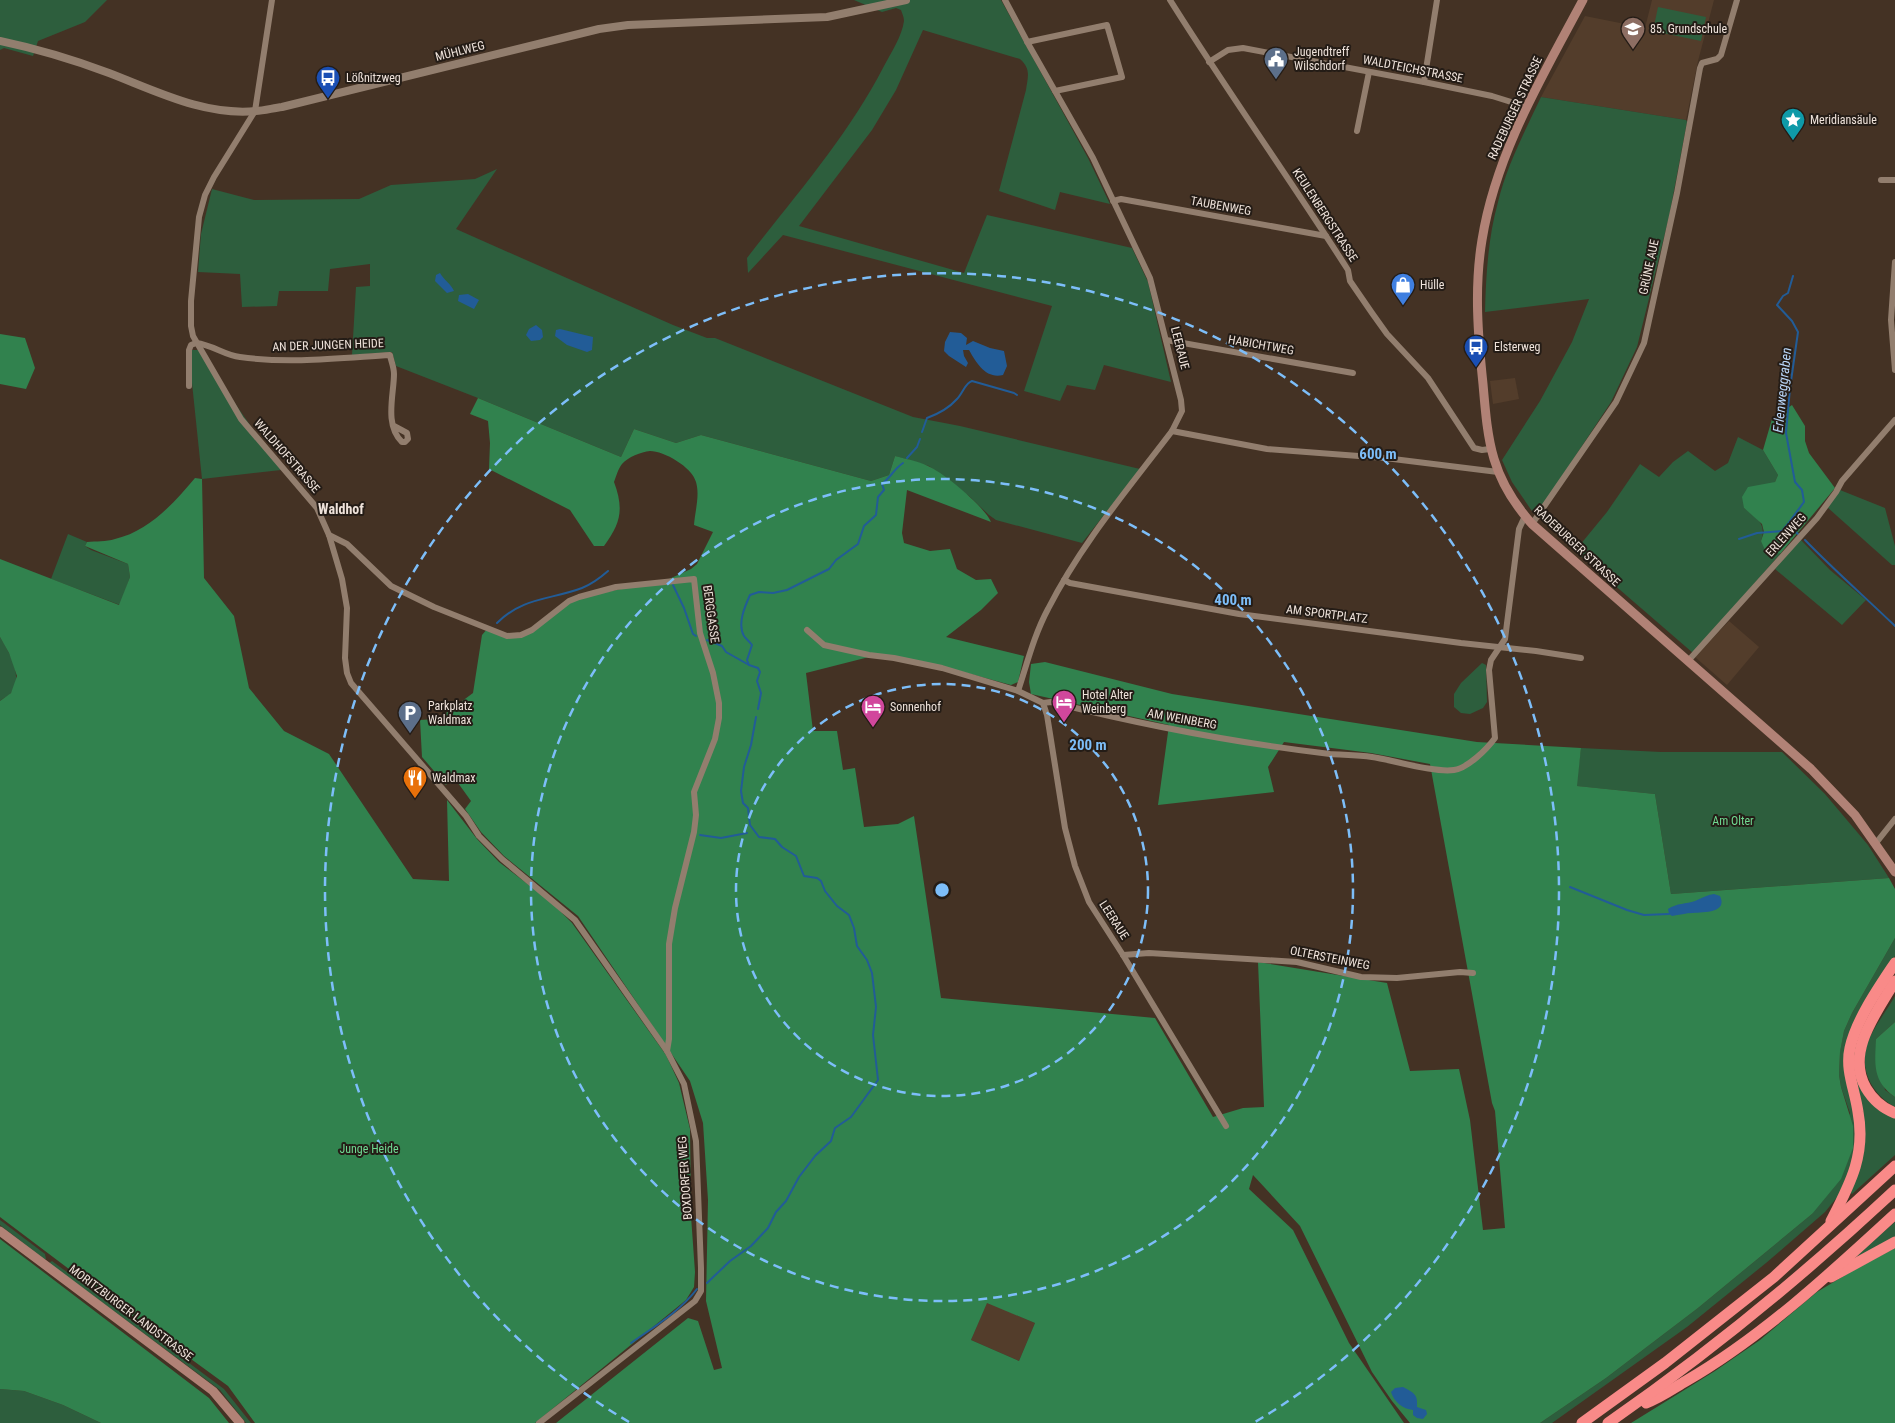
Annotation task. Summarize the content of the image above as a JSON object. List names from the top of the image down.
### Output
{
  "streets": {
    "main road": ["RADEBURGER STRASSE", "MORITZBURGER LANDSTRASSE"],
    "street": [
      "MÜHLWEG",
      "WALDTEICHSTRASSE",
      "TAUBENWEG",
      "KEULENBERGSTRASSE",
      "GRÜNE AUE",
      "AN DER JUNGEN HEIDE",
      "HABICHTWEG",
      "LEERAUE",
      "WALDHOFSTRASSE",
      "ERLENWEG",
      "BERGGASSE",
      "AM SPORTPLATZ",
      "AM WEINBERG",
      "OLTERSTEINWEG",
      "BOXDORFER WEG"
    ]
  },
  "crossings": [
    ["WALDTEICHSTRASSE", "RADEBURGER STRASSE"],
    ["WALDTEICHSTRASSE", "KEULENBERGSTRASSE"],
    ["RADEBURGER STRASSE", "KEULENBERGSTRASSE"],
    ["RADEBURGER STRASSE", "GRÜNE AUE"],
    ["RADEBURGER STRASSE", "ERLENWEG"],
    ["TAUBENWEG", "KEULENBERGSTRASSE"],
    ["TAUBENWEG", "LEERAUE"],
    ["AN DER JUNGEN HEIDE", "WALDHOFSTRASSE"],
    ["HABICHTWEG", "LEERAUE"],
    ["LEERAUE", "AM SPORTPLATZ"],
    ["LEERAUE", "AM WEINBERG"],
    ["LEERAUE", "OLTERSTEINWEG"],
    ["WALDHOFSTRASSE", "BERGGASSE"],
    ["WALDHOFSTRASSE", "BOXDORFER WEG"],
    ["BERGGASSE", "BOXDORFER WEG"],
    ["AM SPORTPLATZ", "AM WEINBERG"]
  ],
  "districts": ["Waldhof"],
  "water": ["Erlenweggraben"],
  "parks": ["Am Olter", "Junge Heide"],
  "places": {
    "school or university": ["85. Grundschule"],
    "public building": ["Jugendtreff Wilschdorf"],
    "bus stop": ["Lößnitzweg", "Elsterweg"],
    "place": ["Meridiansäule"],
    "shop": ["Hülle"],
    "hotel": ["Hotel Alter Weinberg", "Sonnenhof"],
    "parking": ["Parkplatz Waldmax"],
    "restaurant": ["Waldmax"]
  },
  "rings": ["600 m", "400 m", "200 m"]
}
